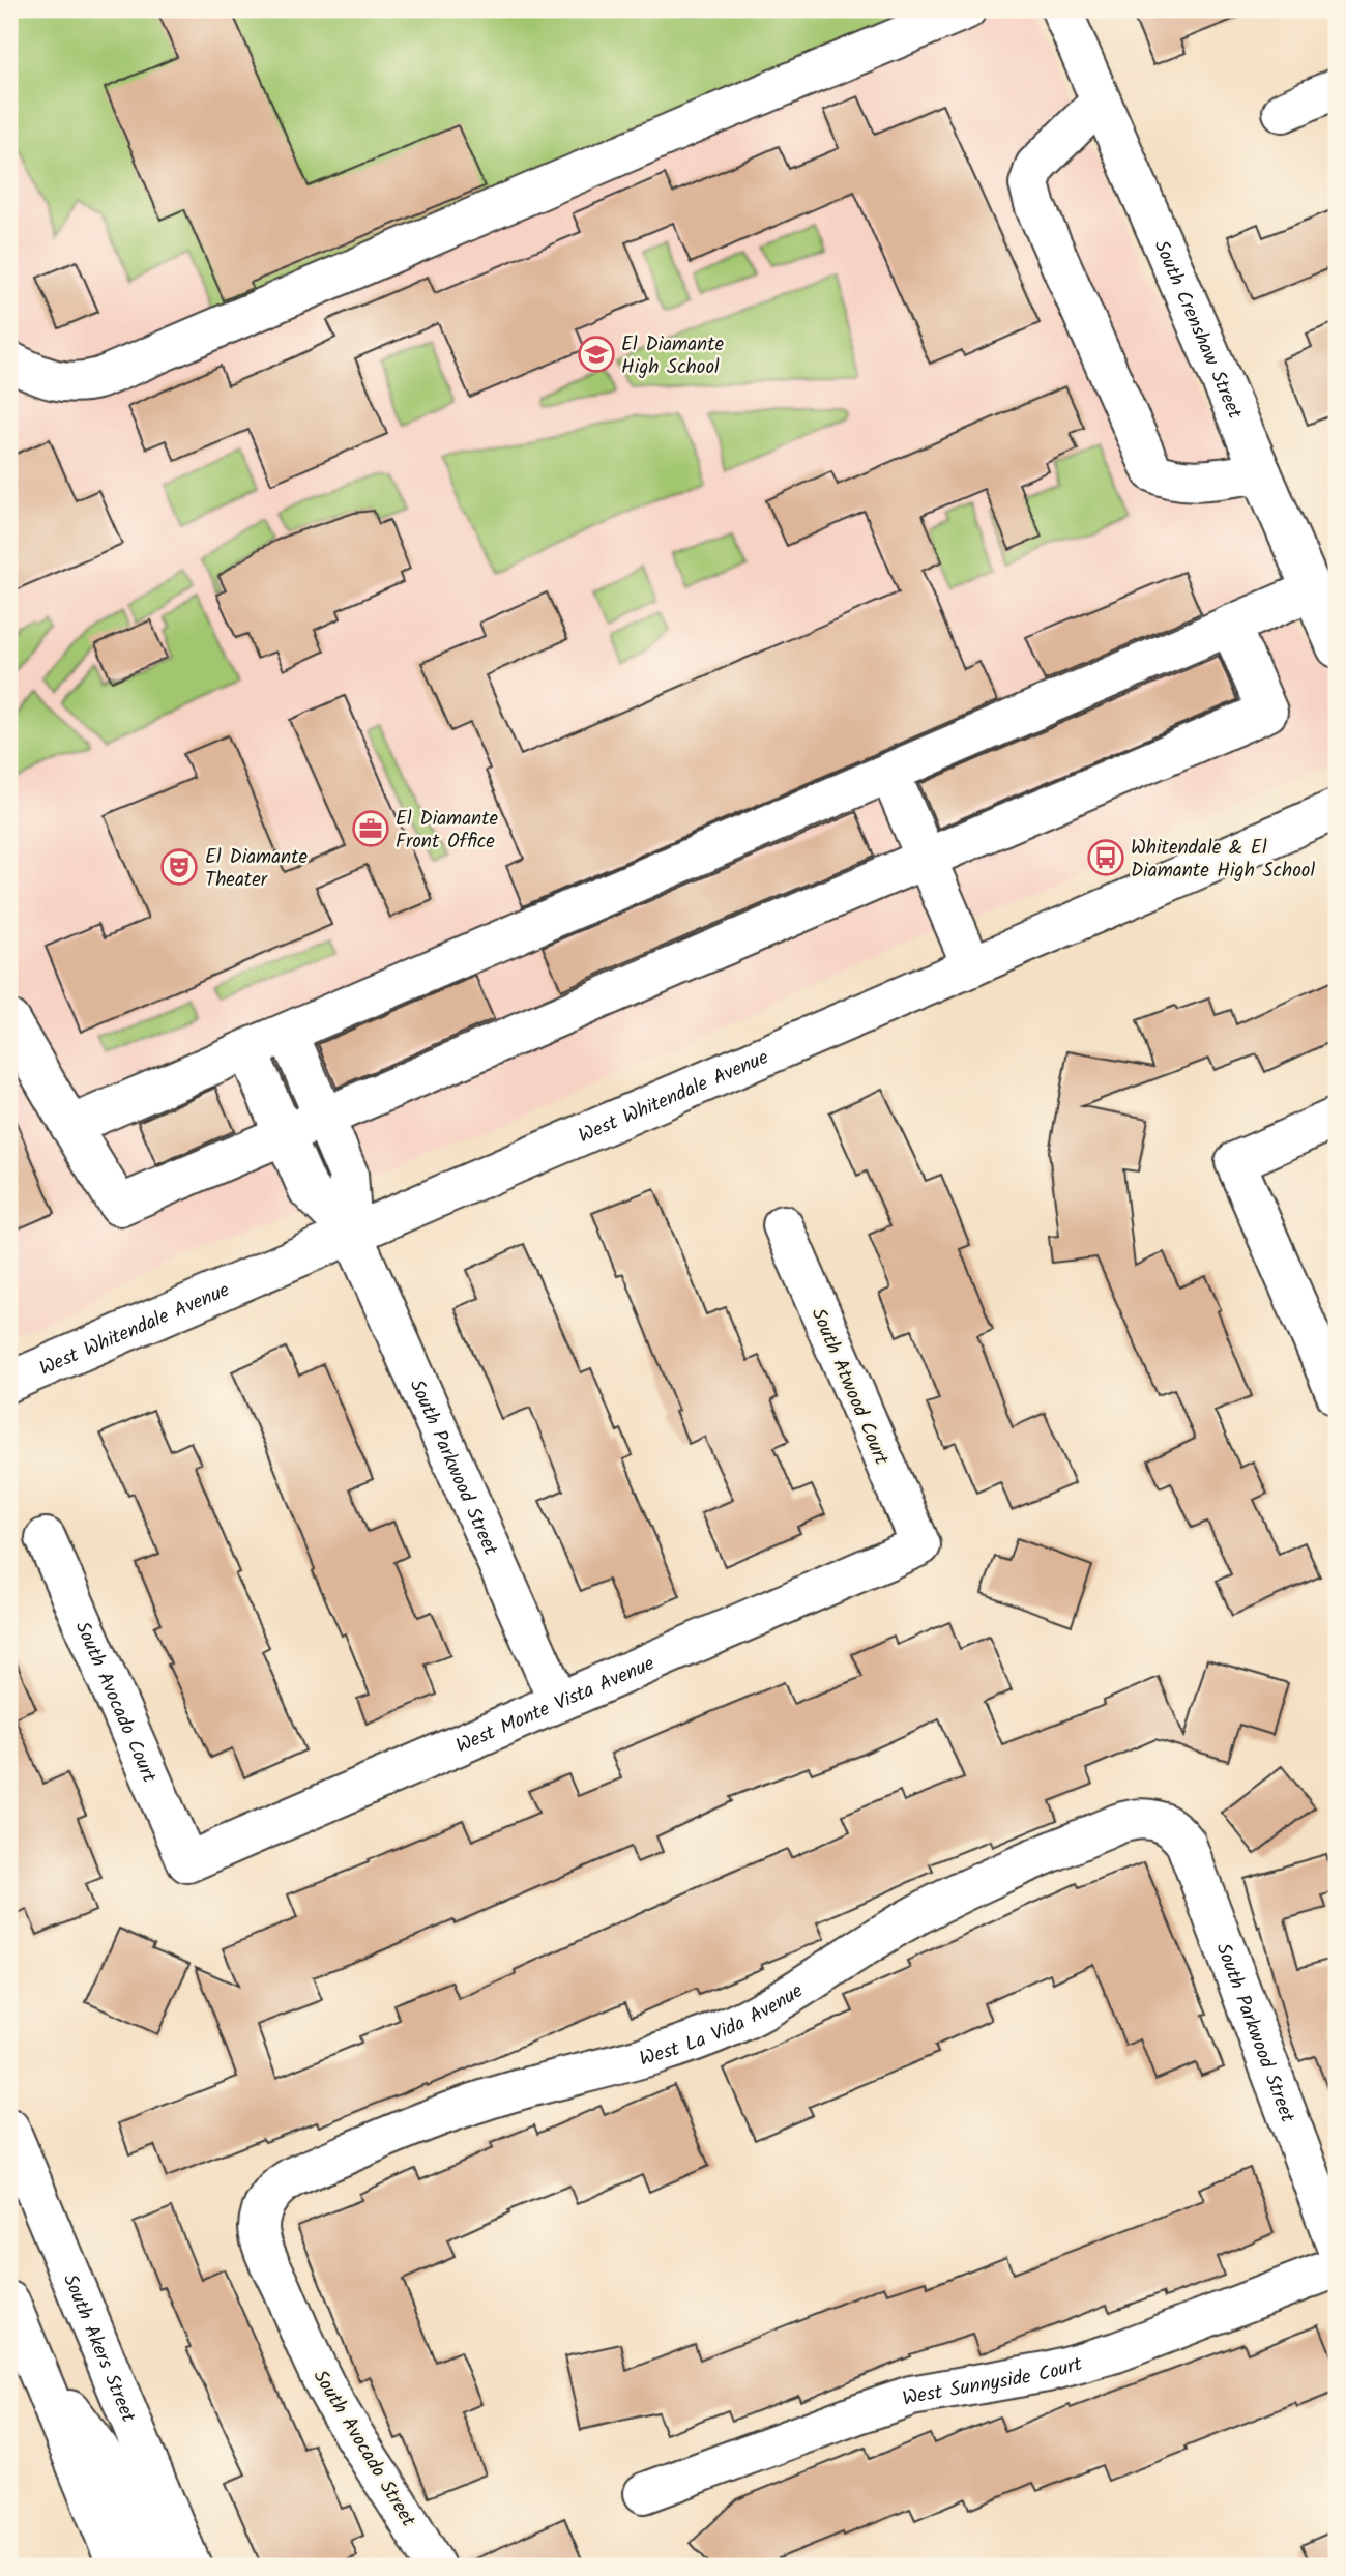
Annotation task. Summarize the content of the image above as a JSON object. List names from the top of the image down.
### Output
{
  "streets": {
    "street": [
      "South Crenshaw Street",
      "West Whitendale Avenue",
      "South Atwood Court",
      "South Parkwood Street",
      "South Avocado Court",
      "West Monte Vista Avenue",
      "West La Vida Avenue",
      "South Akers Street",
      "West Sunnyside Court",
      "South Avocado Street"
    ]
  },
  "crossings": [
    ["West Whitendale Avenue", "South Parkwood Street"],
    ["South Atwood Court", "West Monte Vista Avenue"],
    ["South Parkwood Street", "West Monte Vista Avenue"],
    ["South Parkwood Street", "West La Vida Avenue"],
    ["South Avocado Court", "West Monte Vista Avenue"],
    ["West La Vida Avenue", "South Avocado Street"]
  ],
  "places": {
    "school or university": ["El Diamante High School"],
    "office": ["El Diamante Front Office"],
    "bus stop": ["Whitendale & El Diamante High School"],
    "theatre": ["El Diamante Theater"]
  }
}
